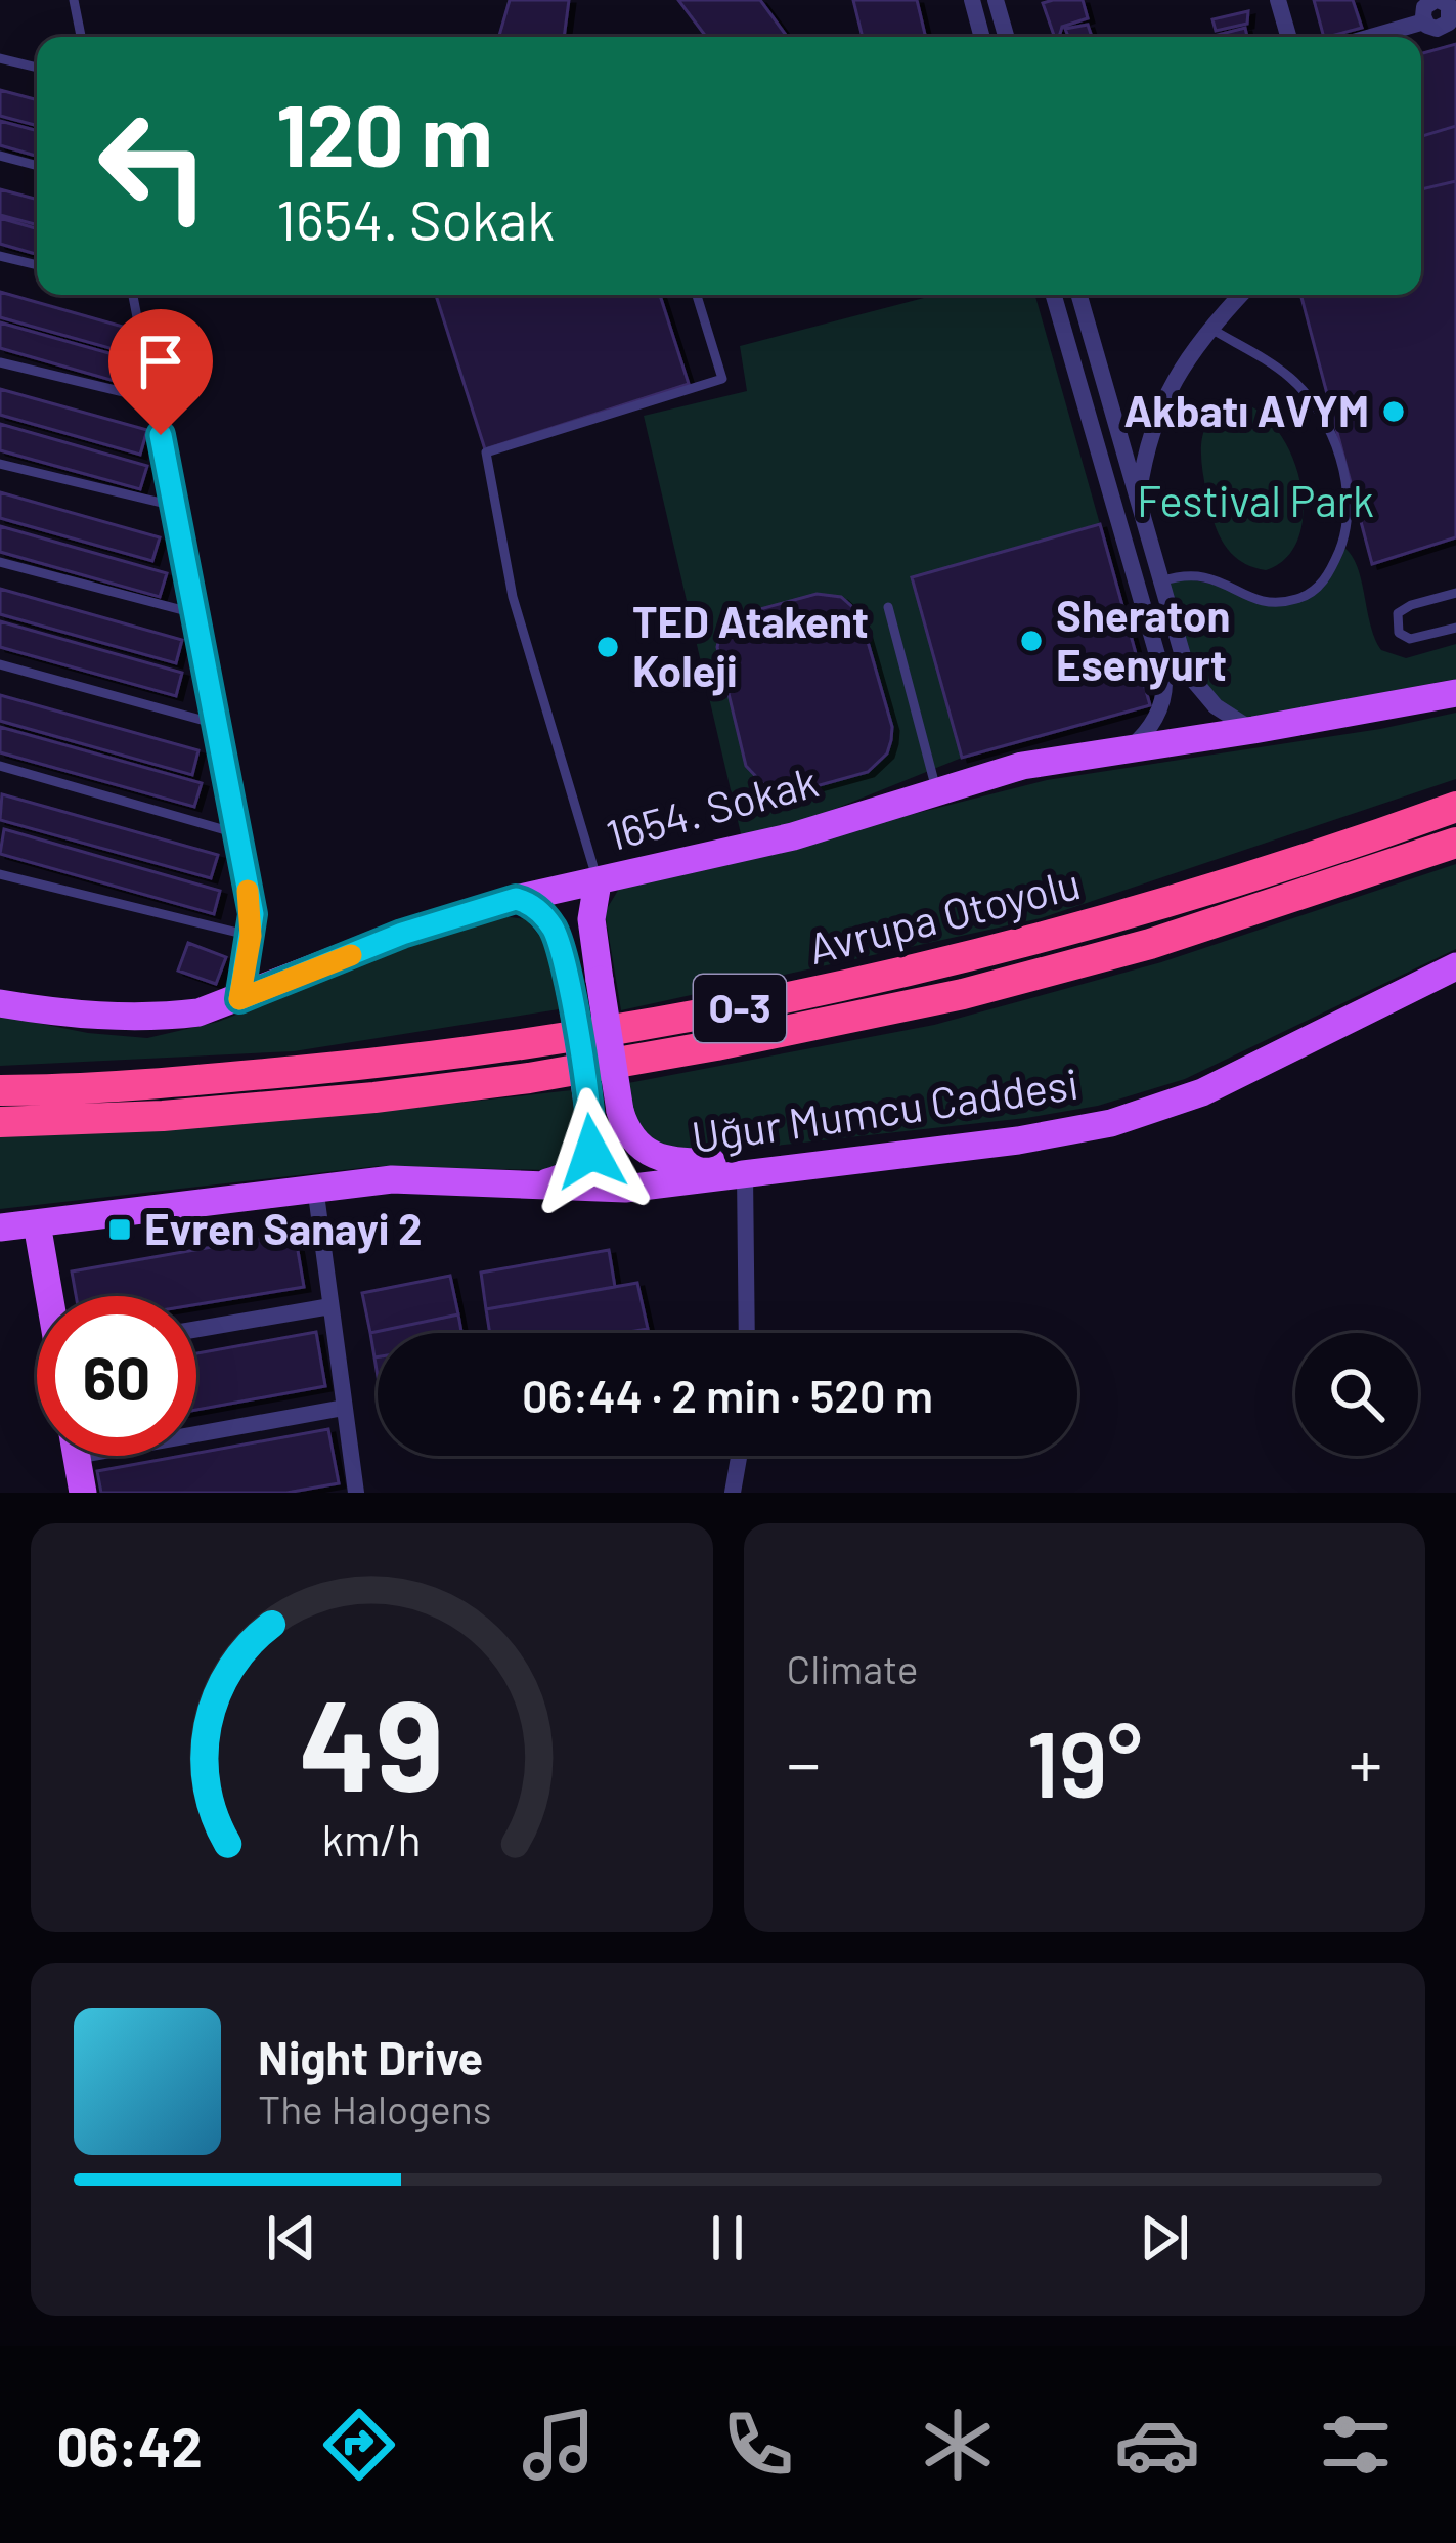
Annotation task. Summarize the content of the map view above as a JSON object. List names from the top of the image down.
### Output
{
  "streets": {
    "highway": ["Avrupa Otoyolu", "O-3"],
    "main road": ["1654. Sokak", "Uğur Mumcu Caddesi"]
  },
  "parks": ["Festival Park"],
  "places": {
    "other": ["Akbatı AVYM", "Sheraton Esenyurt", "TED Atakent Koleji"],
    "transit": ["Evren Sanayi 2"]
  },
  "page": {
    "turn": ["120 m", "1654. Sokak"],
    "limit": "60",
    "trip": "06:44 · 2 min · 520 m",
    "tile": "Climate",
    "heat": ["−", "19°", "+"],
    "song": ["Night Drive", "The Halogens"],
    "tabs": "06:42",
    "gauge": ["49", "km/h"]
  }
}
